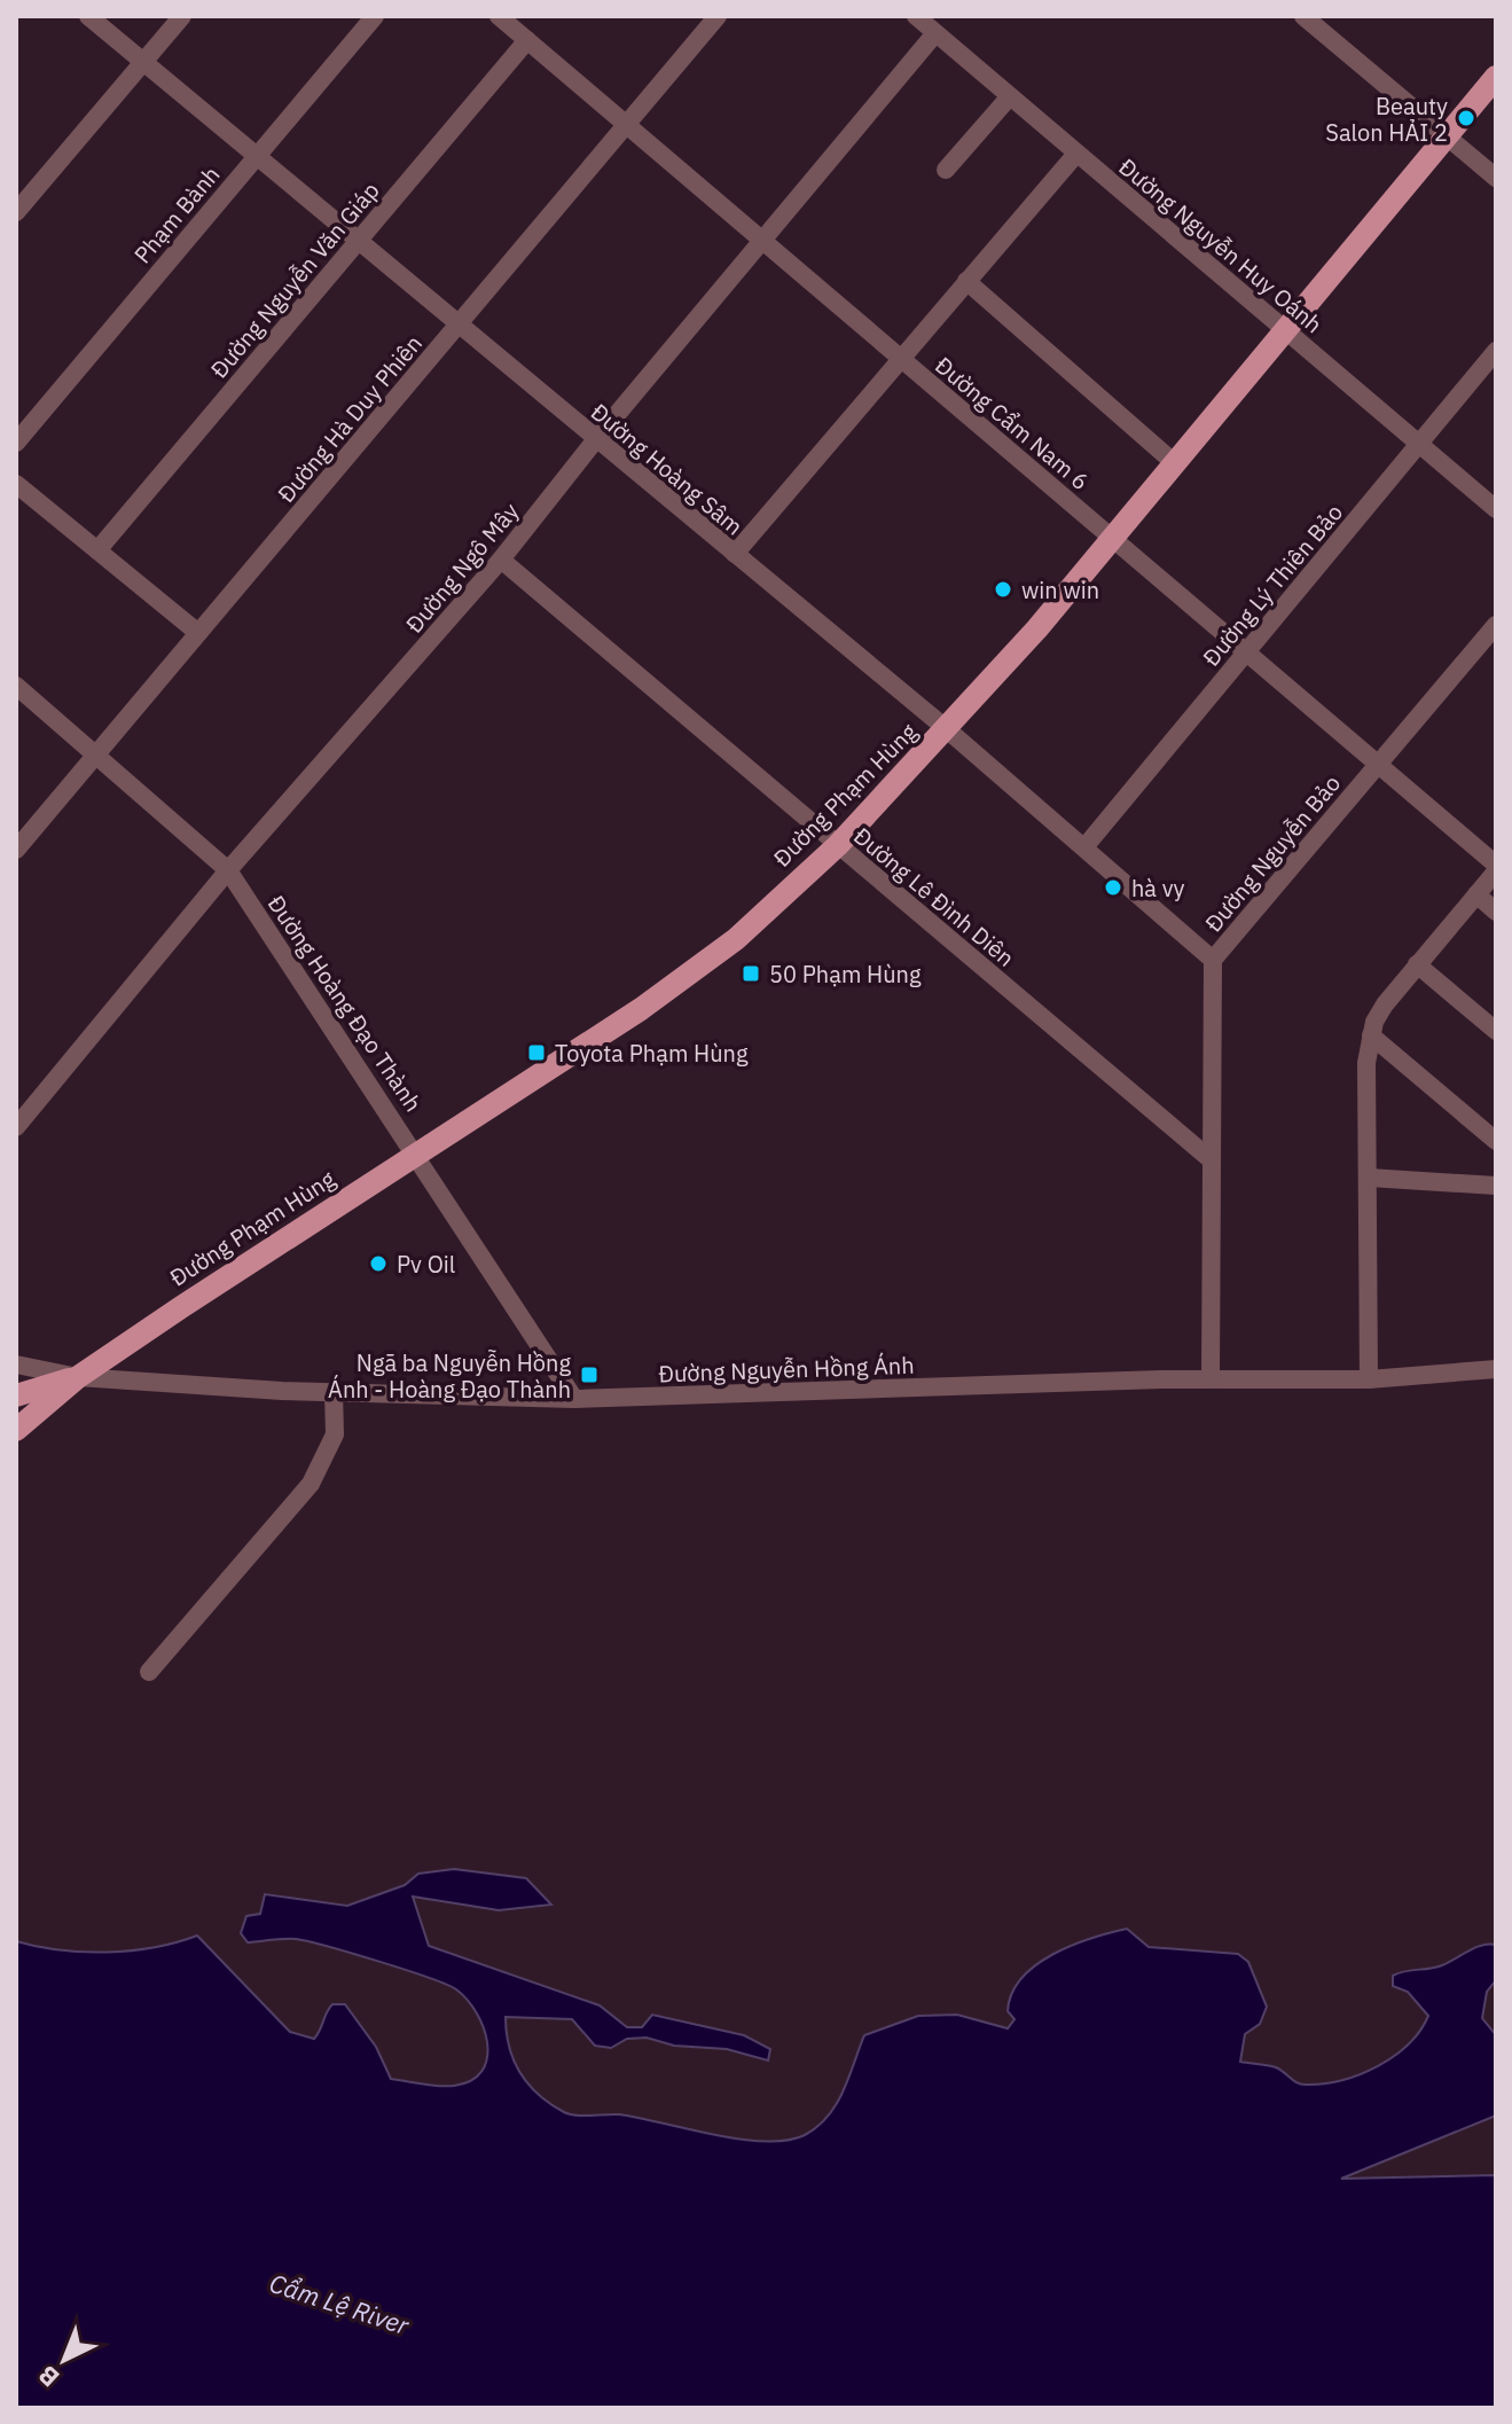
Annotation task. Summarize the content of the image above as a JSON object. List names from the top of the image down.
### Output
{
  "streets": {
    "main road": ["Đường Phạm Hùng"],
    "street": [
      "Phạm Bành",
      "Đường Nguyễn Huy Oánh",
      "Đường Nguyễn Văn Giáp",
      "Đường Hà Duy Phiên",
      "Đường Cẩm Nam 6",
      "Đường Hoàng Sâm",
      "Đường Ngô Mây",
      "Đường Lý Thiên Bảo",
      "Đường Nguyễn Bảo",
      "Đường Lê Đình Diên",
      "Đường Hoàng Đạo Thành",
      "Đường Nguyễn Hồng Ánh"
    ]
  },
  "crossings": [
    ["Phạm Bành", "Đường Hoàng Sâm"],
    ["Đường Nguyễn Huy Oánh", "Đường Ngô Mây"],
    ["Đường Nguyễn Huy Oánh", "Đường Lý Thiên Bảo"],
    ["Đường Nguyễn Huy Oánh", "Đường Phạm Hùng"],
    ["Đường Nguyễn Văn Giáp", "Đường Cẩm Nam 6"],
    ["Đường Nguyễn Văn Giáp", "Đường Hoàng Sâm"],
    ["Đường Hà Duy Phiên", "Đường Cẩm Nam 6"],
    ["Đường Hà Duy Phiên", "Đường Hoàng Sâm"],
    ["Đường Hà Duy Phiên", "Đường Hoàng Đạo Thành"],
    ["Đường Cẩm Nam 6", "Đường Ngô Mây"],
    ["Đường Cẩm Nam 6", "Đường Lý Thiên Bảo"],
    ["Đường Cẩm Nam 6", "Đường Phạm Hùng"],
    ["Đường Cẩm Nam 6", "Đường Nguyễn Bảo"],
    ["Đường Hoàng Sâm", "Đường Ngô Mây"],
    ["Đường Hoàng Sâm", "Đường Lý Thiên Bảo"],
    ["Đường Hoàng Sâm", "Đường Phạm Hùng"],
    ["Đường Hoàng Sâm", "Đường Nguyễn Bảo"],
    ["Đường Ngô Mây", "Đường Lê Đình Diên"],
    ["Đường Ngô Mây", "Đường Hoàng Đạo Thành"],
    ["Đường Phạm Hùng", "Đường Lê Đình Diên"],
    ["Đường Phạm Hùng", "Đường Hoàng Đạo Thành"],
    ["Đường Phạm Hùng", "Đường Nguyễn Hồng Ánh"],
    ["Đường Nguyễn Bảo", "Đường Lê Đình Diên"],
    ["Đường Nguyễn Bảo", "Đường Nguyễn Hồng Ánh"],
    ["Đường Hoàng Đạo Thành", "Đường Nguyễn Hồng Ánh"]
  ],
  "water": ["Cẩm Lệ River"],
  "places": {
    "other": [
      "Beauty Salon HẢI 2",
      "win win",
      "hà vy",
      "Pv Oil"
    ],
    "transit": ["50 Phạm Hùng", "Toyota Phạm Hùng", "Ngã ba Nguyễn Hồng Ánh - Hoàng Đạo Thành"]
  },
  "north": "bottom left"
}
